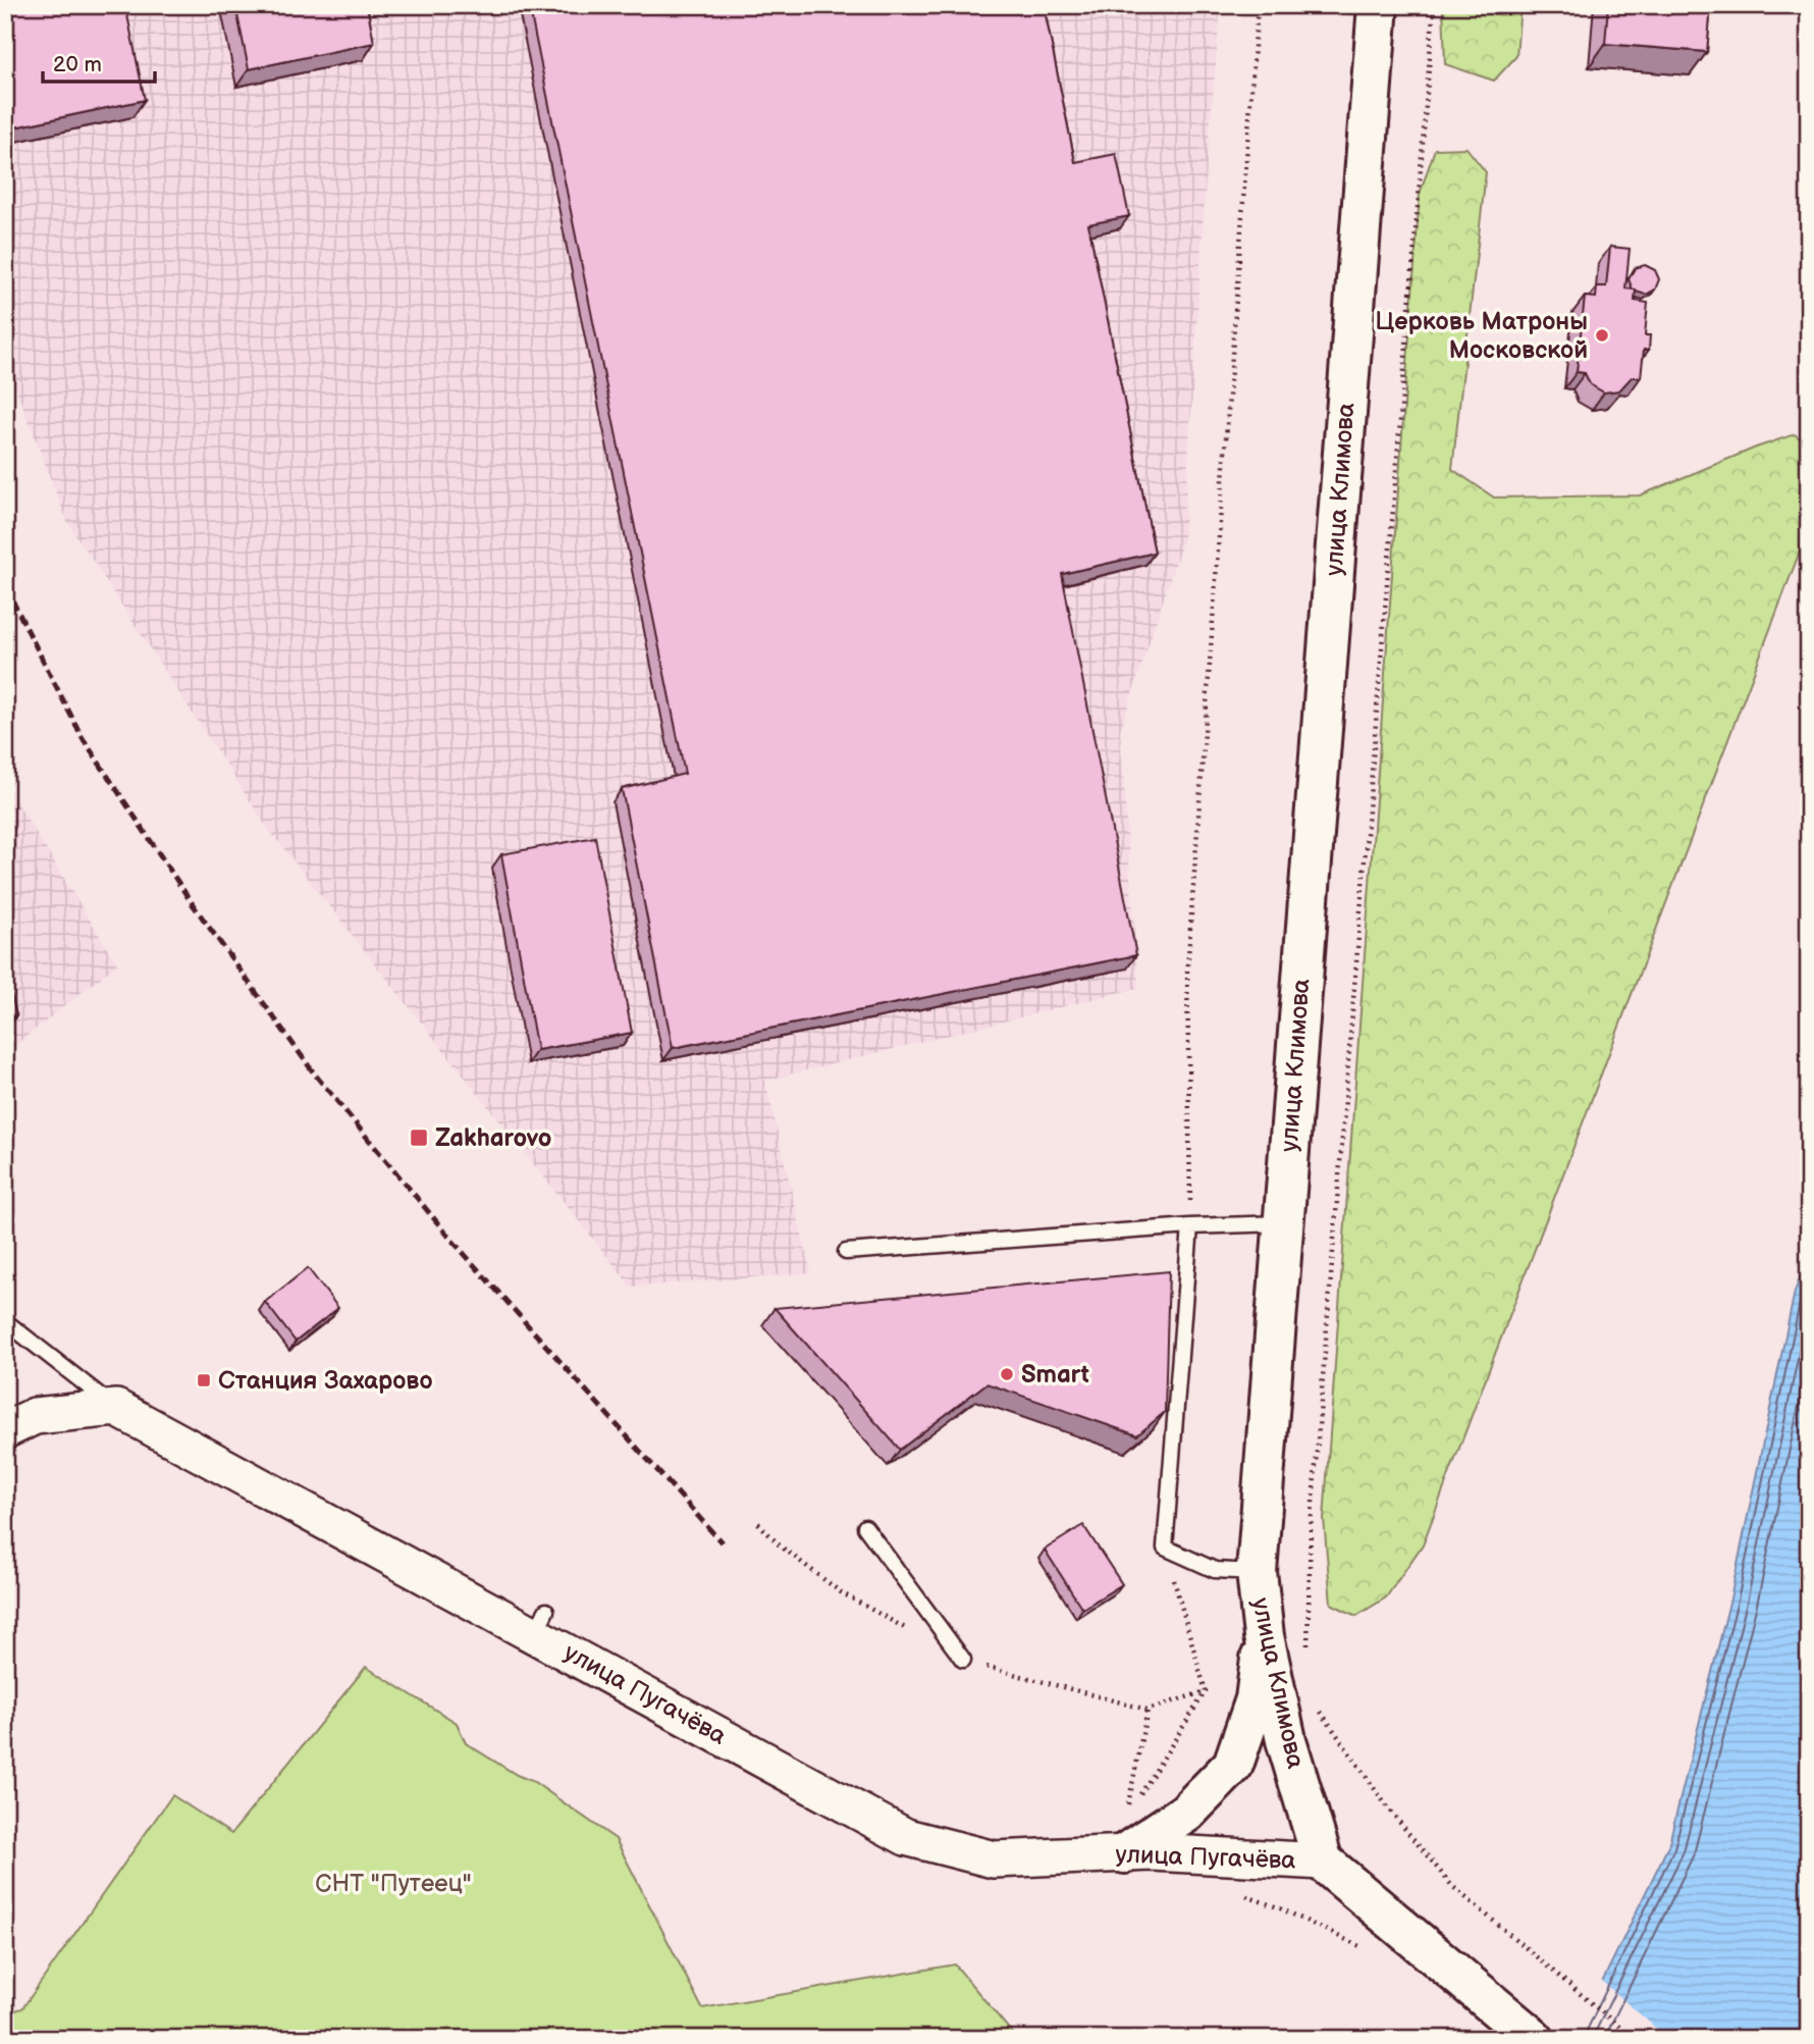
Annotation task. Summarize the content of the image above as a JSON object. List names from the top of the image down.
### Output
{
  "streets": {
    "main road": ["улица Климова"],
    "street": ["улица Пугачёва"]
  },
  "crossings": [
    ["улица Климова", "улица Пугачёва"]
  ],
  "parks": ["СНТ \"Путеец\""],
  "places": {
    "other": ["Церковь Матроны Московской", "Smart"],
    "transit": ["Zakharovo", "Станция Захарово"]
  },
  "scale_bar": "20 m"
}
